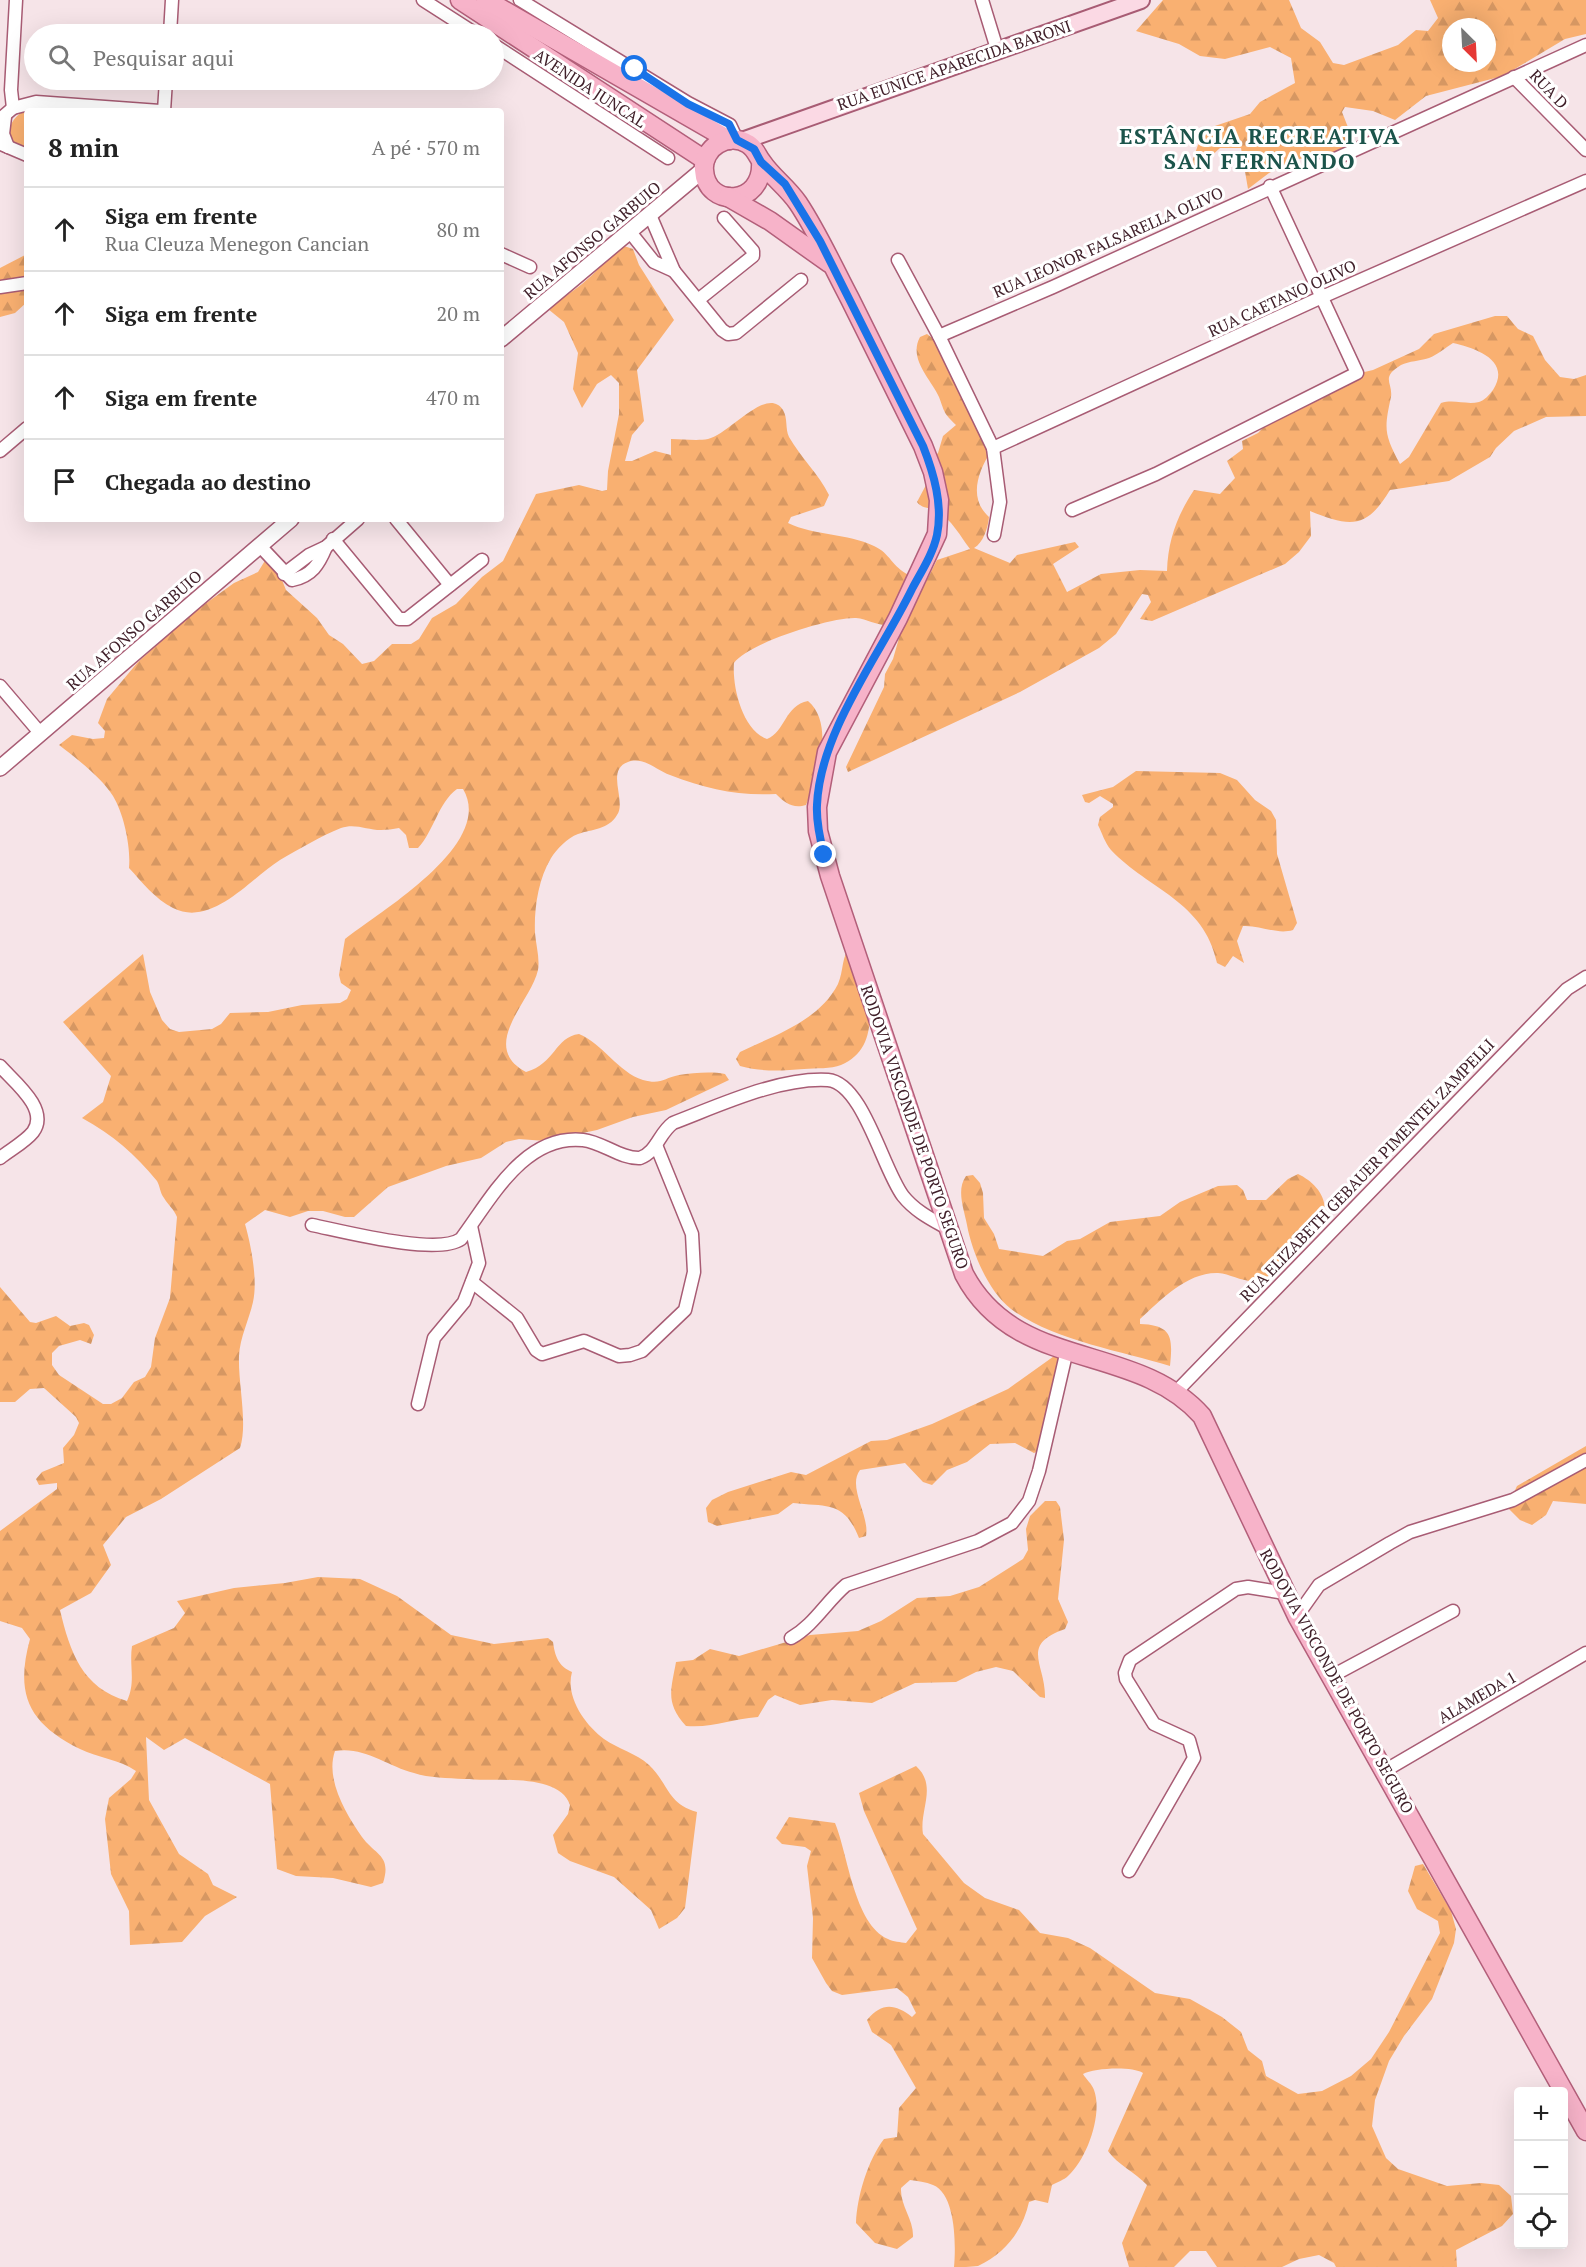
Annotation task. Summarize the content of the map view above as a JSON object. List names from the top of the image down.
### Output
{
  "streets": {
    "main road": ["RUA EUNICE APARECIDA BARONI", "RODOVIA VISCONDE DE PORTO SEGURO"],
    "street": [
      "AVENIDA JUNCAL",
      "RUA D",
      "RUA AFONSO GARBUIO",
      "RUA LEONOR FALSARELLA OLIVO",
      "RUA CAETANO OLIVO",
      "RUA ELIZABETH GEBAUER PIMENTEL ZAMPELLI",
      "ALAMEDA 1"
    ]
  },
  "crossings": [
    ["RUA EUNICE APARECIDA BARONI", "RUA AFONSO GARBUIO"],
    ["RUA EUNICE APARECIDA BARONI", "RODOVIA VISCONDE DE PORTO SEGURO"],
    ["RUA D", "RUA LEONOR FALSARELLA OLIVO"],
    ["RUA AFONSO GARBUIO", "RODOVIA VISCONDE DE PORTO SEGURO"],
    ["RODOVIA VISCONDE DE PORTO SEGURO", "RUA ELIZABETH GEBAUER PIMENTEL ZAMPELLI"],
    ["RODOVIA VISCONDE DE PORTO SEGURO", "ALAMEDA 1"]
  ],
  "districts": ["ESTÂNCIA RECREATIVA SAN FERNANDO"],
  "north": "bottom right",
  "page": {
    "search": "Pesquisar aqui",
    "heading": ["8 min", "A pé · 570 m"],
    "list": [
      ["Siga em frente", "Rua Cleuza Menegon Cancian", "80 m"],
      ["Siga em frente", "20 m"],
      ["Siga em frente", "470 m"],
      "Chegada ao destino"
    ],
    "map_buttons": ["+", "−"]
  }
}
